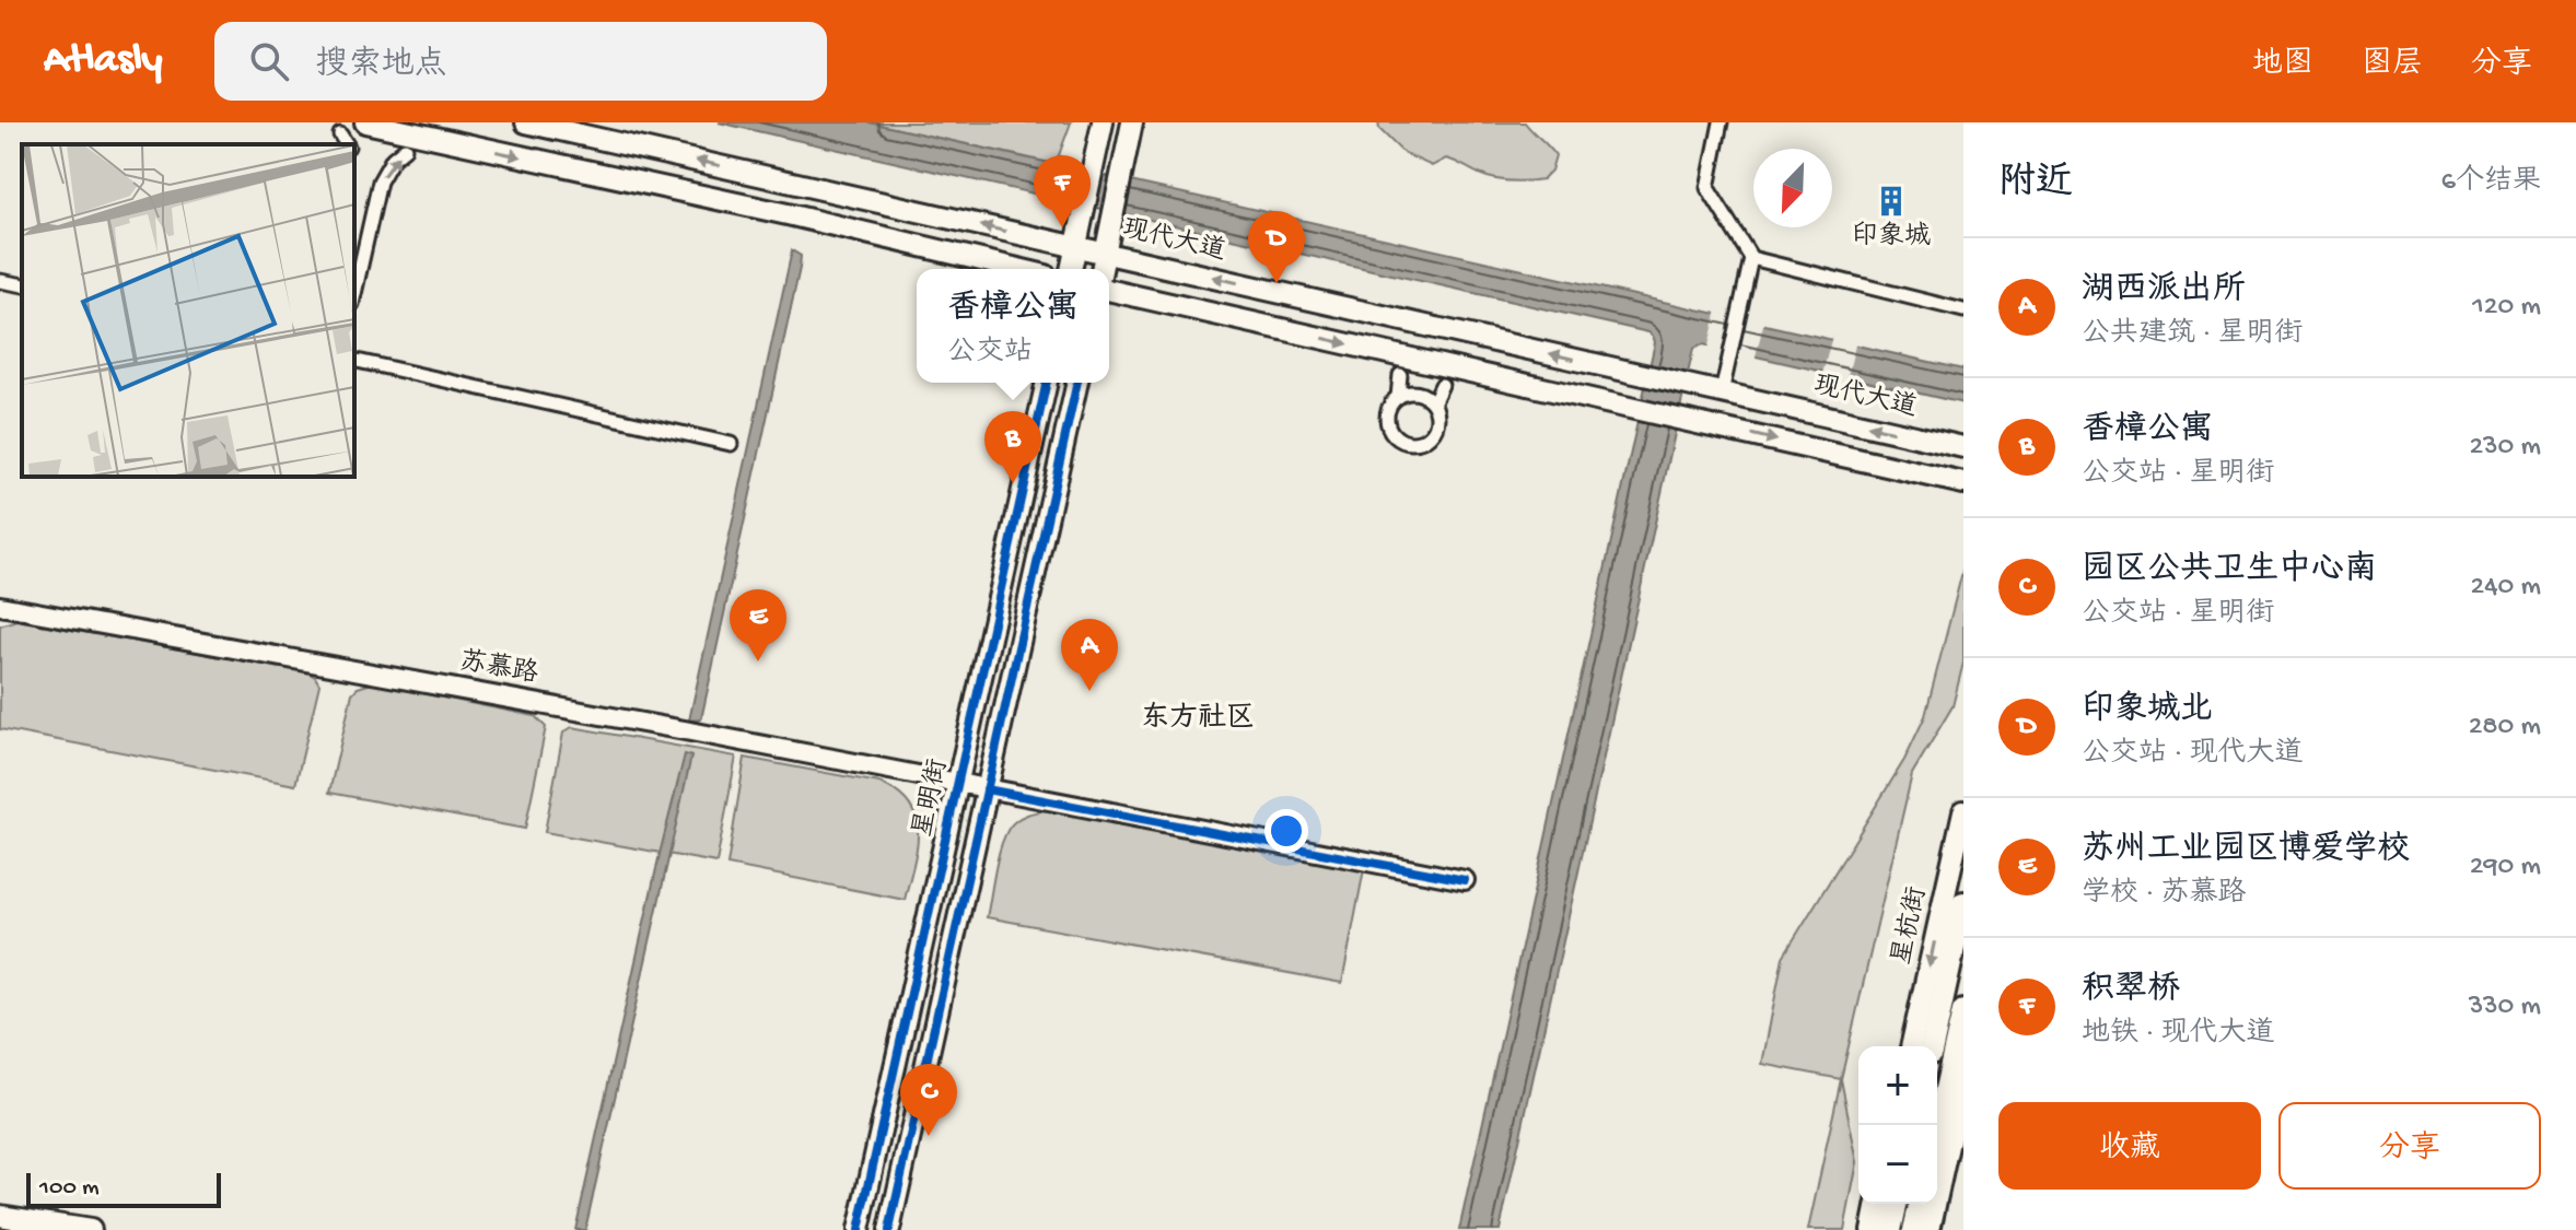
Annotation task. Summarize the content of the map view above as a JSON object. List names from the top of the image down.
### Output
{
  "streets": {
    "main road": [
      "现代大道",
      "苏慕路",
      "星明街",
      "星杭街"
    ]
  },
  "crossings": [
    ["苏慕路", "星明街"]
  ],
  "one_way": ["星杭街"],
  "districts": ["东方社区"],
  "places": {
    "building": ["印象城"]
  },
  "scale_bar": "100 m",
  "north": "bottom left",
  "page": {
    "header": "Atlasly",
    "search": "搜索地点",
    "nav": ["地图", "图层", "分享"],
    "heading": ["附近", "6个结果"],
    "pins": [
      "F",
      "D",
      "B",
      "E",
      "A",
      "C"
    ],
    "list": [
      {
        "mark": "A",
        "name": "湖西派出所",
        "note": "公共建筑 · 星明街",
        "value": "120 m"
      },
      {
        "mark": "B",
        "name": "香樟公寓",
        "note": "公交站 · 星明街",
        "value": "230 m"
      },
      {
        "mark": "C",
        "name": "园区公共卫生中心南",
        "note": "公交站 · 星明街",
        "value": "240 m"
      },
      {
        "mark": "D",
        "name": "印象城北",
        "note": "公交站 · 现代大道",
        "value": "280 m"
      },
      {
        "mark": "E",
        "name": "苏州工业园区博爱学校",
        "note": "学校 · 苏慕路",
        "value": "290 m"
      },
      {
        "mark": "F",
        "name": "积翠桥",
        "note": "地铁 · 现代大道",
        "value": "330 m"
      }
    ],
    "popup": ["香樟公寓", "公交站"],
    "map_buttons": ["+", "−"],
    "buttons": ["收藏", "分享"],
    "scale": "100 m"
  }
}
